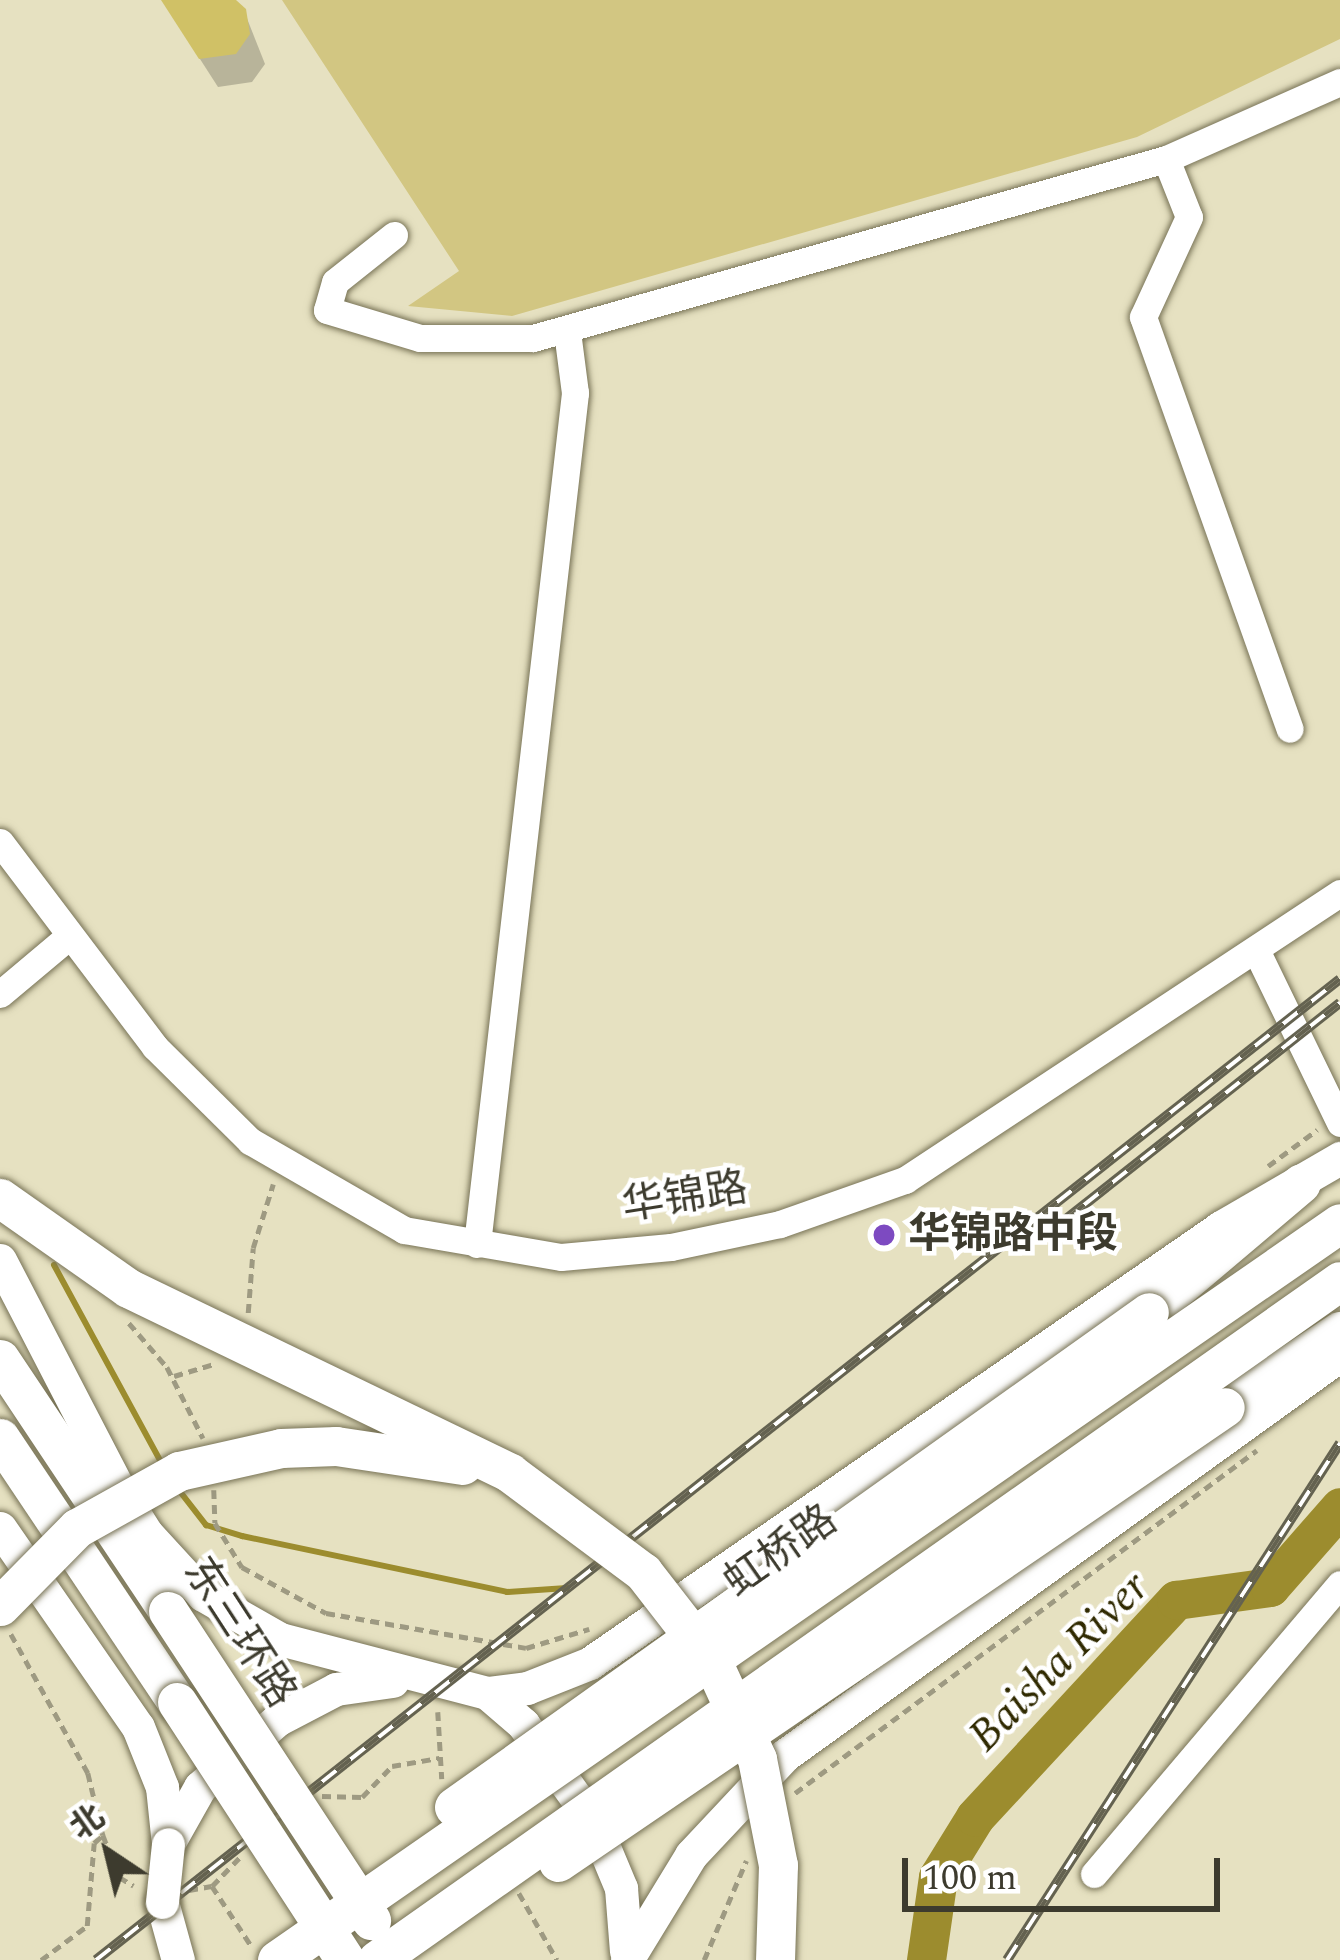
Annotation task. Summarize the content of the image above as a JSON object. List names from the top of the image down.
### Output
{
  "streets": {
    "highway": ["虹桥路", "东三环路"],
    "street": ["华锦路"]
  },
  "water": ["Baisha River"],
  "places": ["华锦路中段"],
  "scale_bar": "100 m",
  "north": "top left"
}
